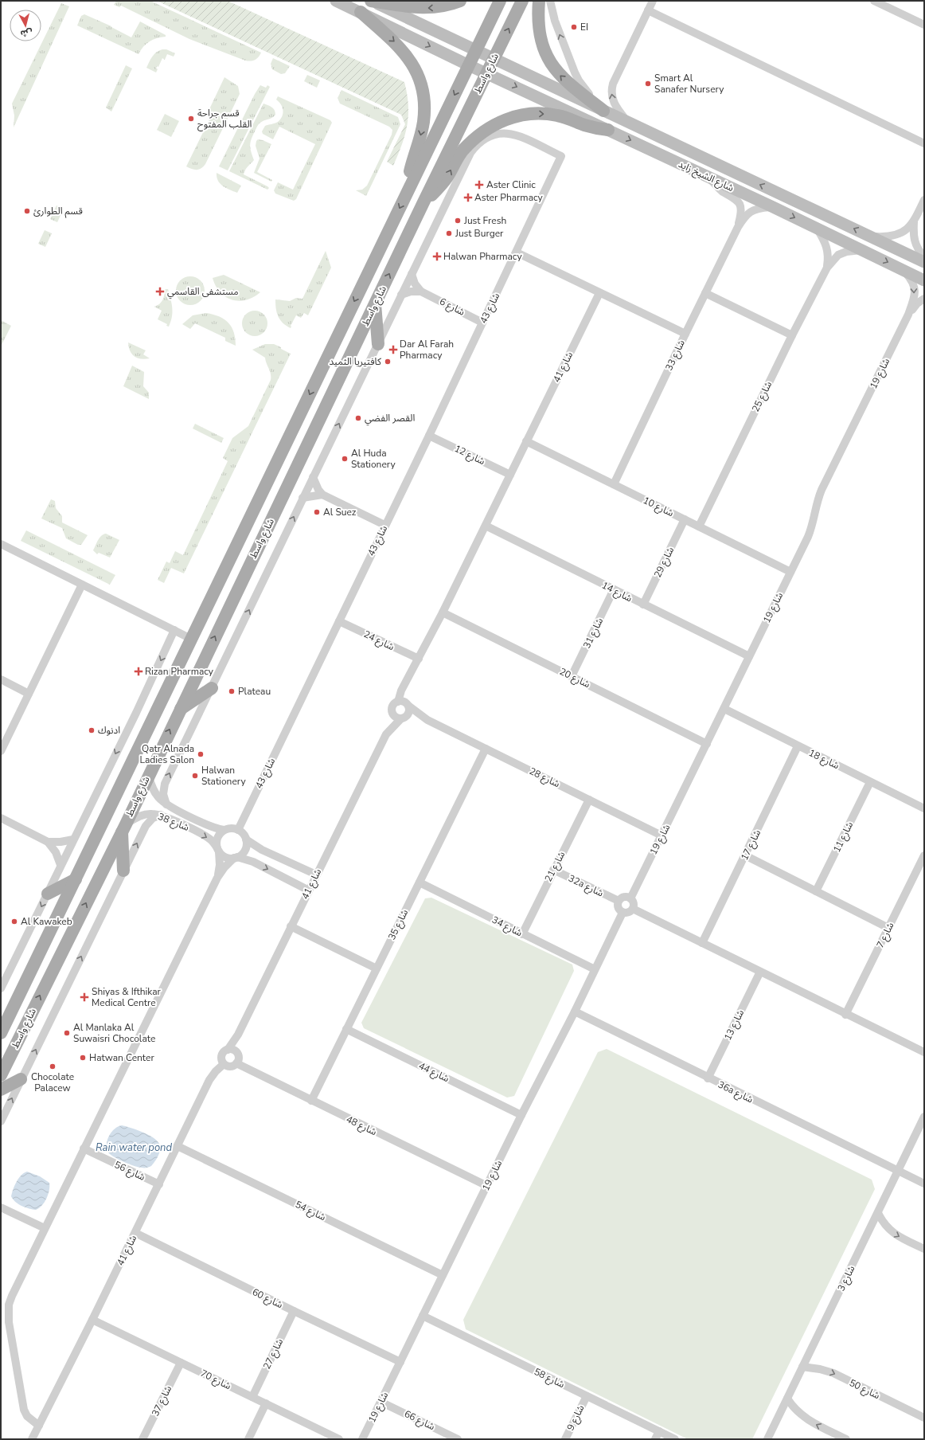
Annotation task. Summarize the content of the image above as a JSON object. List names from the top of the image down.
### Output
{
  "streets": {
    "main road": ["شارع واسط", "شارع الشيخ زايد"],
    "street": [
      "شارع 6",
      "شارع 43",
      "شارع 33",
      "شارع 41",
      "شارع 19",
      "شارع 25",
      "شارع 12",
      "شارع 10",
      "شارع 29",
      "شارع 14",
      "شارع 31",
      "شارع 24",
      "شارع 20",
      "شارع 18",
      "شارع 28",
      "شارع 38",
      "شارع 11",
      "شارع 17",
      "شارع 21",
      "32a شارع",
      "شارع 35",
      "شارع 34",
      "شارع 7",
      "شارع 13",
      "شارع 44",
      "36a شارع",
      "شارع 48",
      "شارع 56",
      "شارع 54",
      "شارع 3",
      "شارع 60",
      "شارع 27",
      "شارع 58",
      "شارع 70",
      "شارع 50",
      "شارع 37",
      "شارع 9",
      "شارع 66"
    ]
  },
  "crossings": [
    ["شارع واسط", "شارع الشيخ زايد"],
    ["شارع واسط", "شارع 38"],
    ["شارع الشيخ زايد", "شارع 33"],
    ["شارع الشيخ زايد", "شارع 25"],
    ["شارع 6", "شارع 43"],
    ["شارع 43", "شارع 12"],
    ["شارع 43", "شارع 24"],
    ["شارع 43", "شارع 38"],
    ["شارع 33", "شارع 10"],
    ["شارع 41", "شارع 12"],
    ["شارع 41", "شارع 10"],
    ["شارع 41", "شارع 14"],
    ["شارع 41", "شارع 24"],
    ["شارع 41", "شارع 20"],
    ["شارع 41", "شارع 28"],
    ["شارع 41", "شارع 48"],
    ["شارع 41", "شارع 56"],
    ["شارع 41", "شارع 54"],
    ["شارع 41", "شارع 60"],
    ["شارع 41", "شارع 70"],
    ["شارع 19", "شارع 10"],
    ["شارع 19", "شارع 14"],
    ["شارع 19", "شارع 20"],
    ["شارع 19", "شارع 18"],
    ["شارع 19", "شارع 28"],
    ["شارع 19", "32a شارع"],
    ["شارع 19", "شارع 34"],
    ["شارع 19", "شارع 44"],
    ["شارع 19", "36a شارع"],
    ["شارع 19", "شارع 48"],
    ["شارع 19", "شارع 54"],
    ["شارع 19", "شارع 60"],
    ["شارع 19", "شارع 58"],
    ["شارع 19", "شارع 66"],
    ["شارع 25", "شارع 10"],
    ["شارع 10", "شارع 29"],
    ["شارع 29", "شارع 14"],
    ["شارع 14", "شارع 31"],
    ["شارع 31", "شارع 20"],
    ["شارع 18", "شارع 11"],
    ["شارع 18", "شارع 17"],
    ["شارع 28", "شارع 21"],
    ["شارع 28", "شارع 35"],
    ["شارع 21", "32a شارع"],
    ["شارع 21", "شارع 34"],
    ["شارع 35", "شارع 34"],
    ["شارع 35", "شارع 44"],
    ["شارع 35", "شارع 48"],
    ["شارع 13", "36a شارع"],
    ["36a شارع", "شارع 3"],
    ["شارع 3", "شارع 50"],
    ["شارع 60", "شارع 27"],
    ["شارع 27", "شارع 70"],
    ["شارع 58", "شارع 9"],
    ["شارع 70", "شارع 37"]
  ],
  "water": ["Rain water pond"],
  "places": {
    "other": [
      "EI",
      "Smart Al Sanafer Nursery",
      "قسم جراحة القلب المفتوح",
      "قسم الطوارئ",
      "Just Fresh",
      "Just Burger",
      "كافتيريا الثميد",
      "القصر الفضي",
      "Al Huda Stationery",
      "Al Suez",
      "Plateau",
      "ادنوك",
      "Qatr Alnada Ladies Salon",
      "Halwan Stationery",
      "Al Kawakeb",
      "Al Manlaka Al Suwaisri Chocolate",
      "Hatwan Center",
      "Chocolate Palacew"
    ],
    "health": [
      "Aster Clinic",
      "Aster Pharmacy",
      "Halwan Pharmacy",
      "مستشفى القاسمي",
      "Dar Al Farah Pharmacy",
      "Rizan Pharmacy",
      "Shiyas & Ifthikar Medical Centre"
    ]
  },
  "north": "bottom"
}
